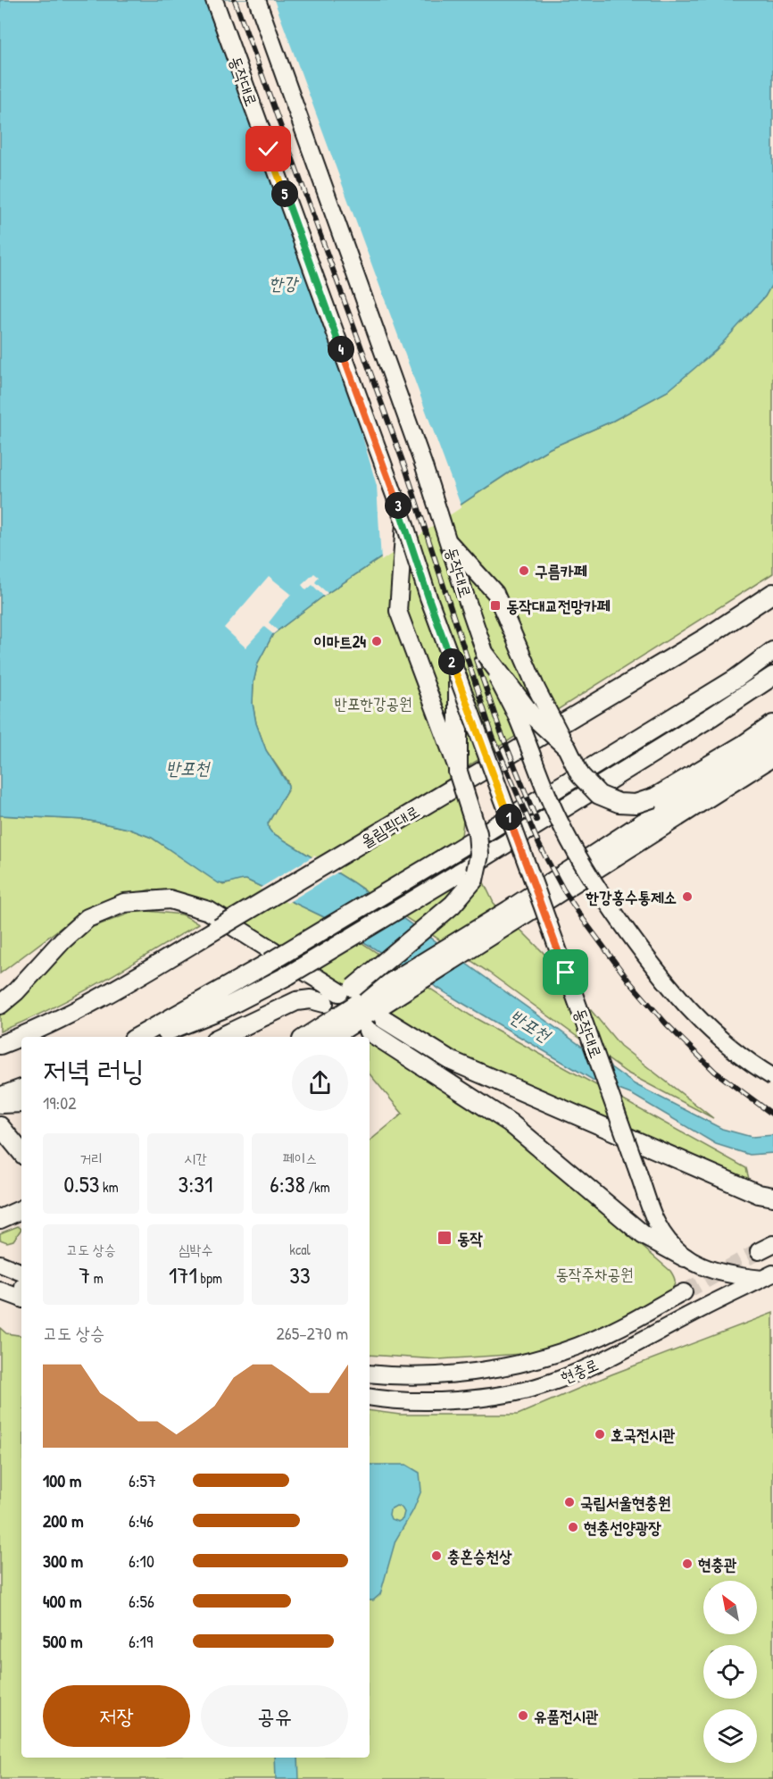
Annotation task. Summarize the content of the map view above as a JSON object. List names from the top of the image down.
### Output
{
  "streets": {
    "highway": ["올림픽대로"],
    "main road": ["동작대로", "현충로"]
  },
  "crossings": [
    ["동작대로", "현충로"]
  ],
  "water": ["한강", "반포천"],
  "parks": ["반포한강공원", "동작주차공원"],
  "places": {
    "other": [
      "구름카페",
      "이마트24",
      "한강홍수통제소",
      "호국전시관",
      "국립서울현충원",
      "현충선양광장",
      "충혼승천상",
      "현충관",
      "유품전시관"
    ],
    "transit": ["동작대교전망카페", "동작"]
  },
  "north": "top left",
  "page": {
    "pins": [
      "5",
      "4",
      "3",
      "2",
      "1"
    ],
    "heading": ["저녁 러닝", "19:02"],
    "stats": [
      ["거리", "0.53 km"],
      ["시간", "3:31"],
      ["페이스", "6:38 /km"],
      ["고도 상승", "7 m"],
      ["심박수", "171 bpm"],
      ["kcal", "33"]
    ],
    "chart": ["고도 상승", "265–270 m"],
    "list": [
      {
        "name": "100 m",
        "note": "6:57"
      },
      {
        "name": "200 m",
        "note": "6:46"
      },
      {
        "name": "300 m",
        "note": "6:10"
      },
      {
        "name": "400 m",
        "note": "6:56"
      },
      {
        "name": "500 m",
        "note": "6:19"
      }
    ],
    "buttons": ["저장", "공유"]
  }
}
